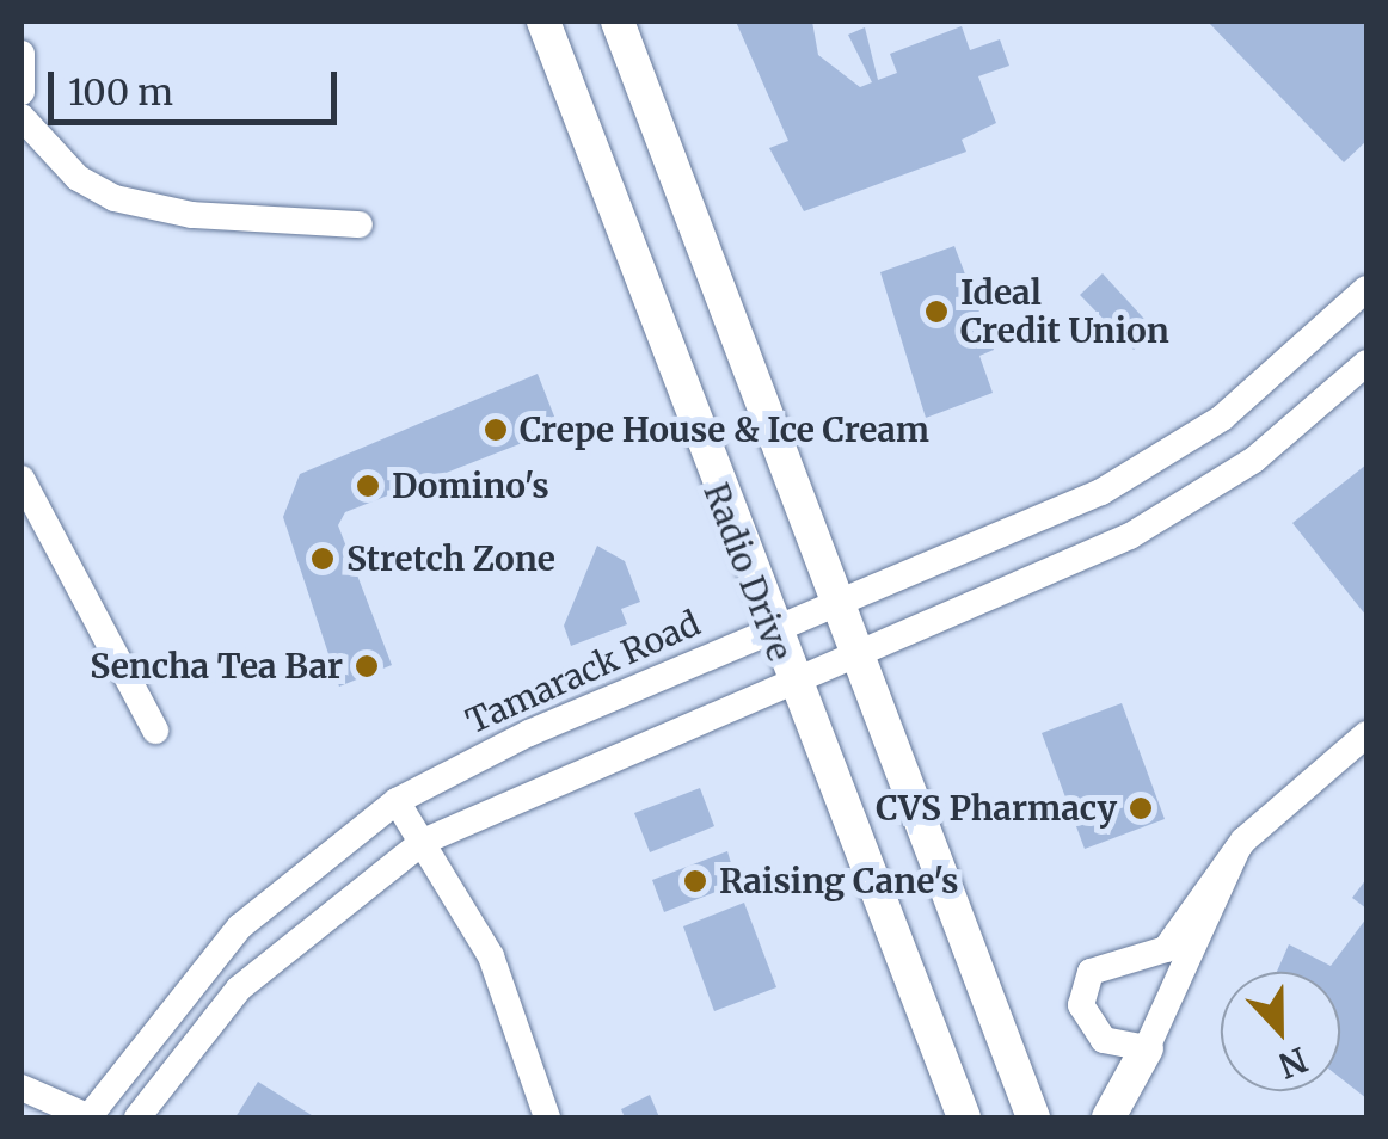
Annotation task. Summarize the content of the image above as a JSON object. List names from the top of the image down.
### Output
{
  "streets": {
    "main road": ["Radio Drive"],
    "street": ["Tamarack Road"]
  },
  "crossings": [
    ["Radio Drive", "Tamarack Road"]
  ],
  "places": [
    "Ideal Credit Union",
    "Crepe House & Ice Cream",
    "Domino's",
    "Stretch Zone",
    "Sencha Tea Bar",
    "CVS Pharmacy",
    "Raising Cane's"
  ],
  "scale_bar": "100 m",
  "north": "bottom"
}
